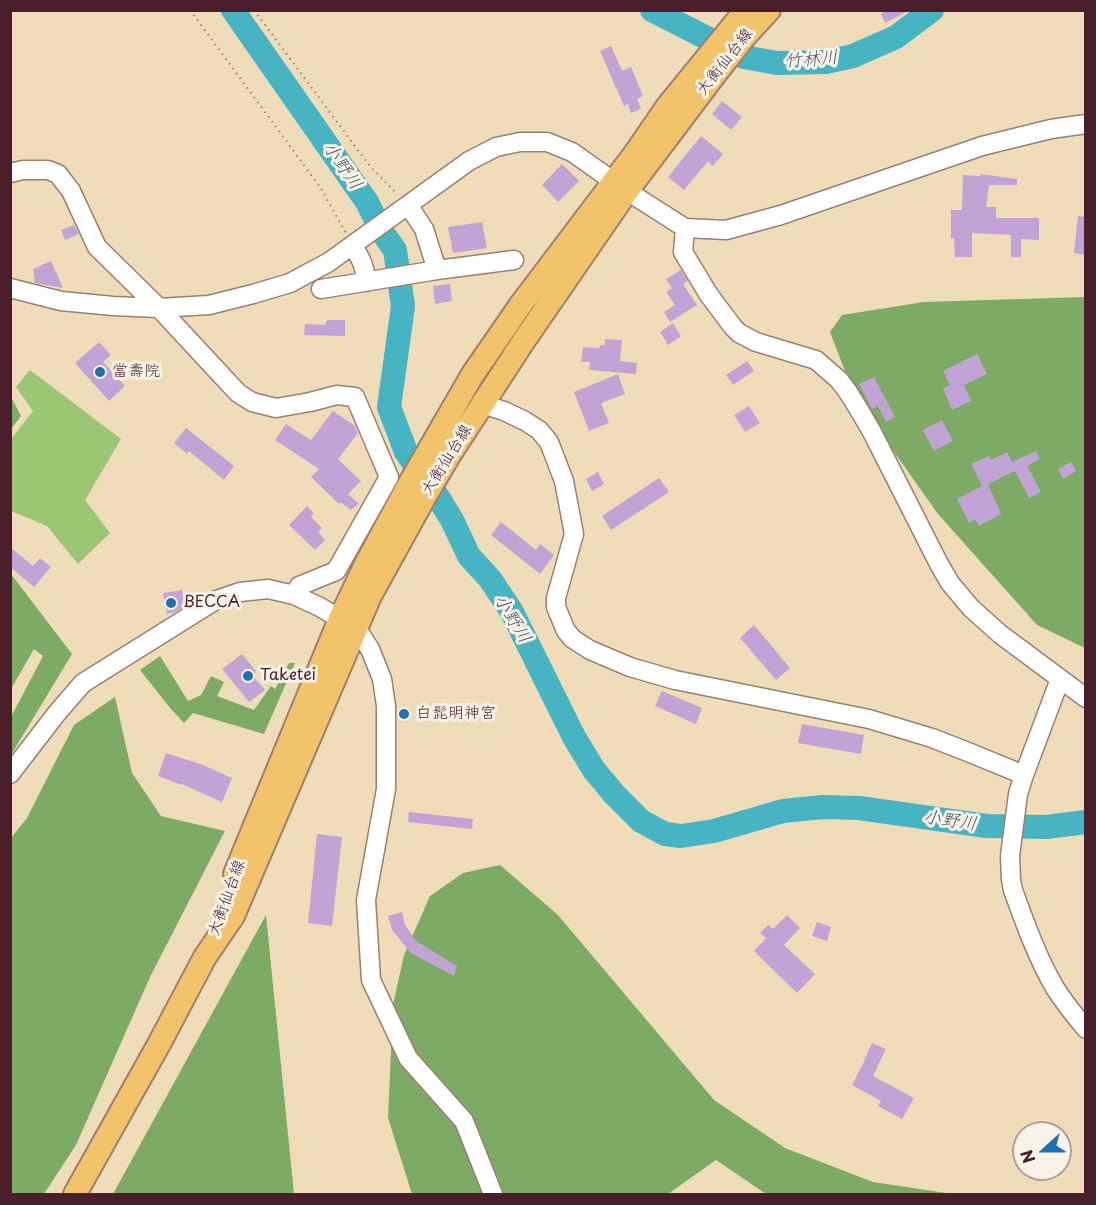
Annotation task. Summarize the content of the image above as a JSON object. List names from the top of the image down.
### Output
{
  "streets": {
    "main road": ["大衡仙台線"]
  },
  "water": ["竹林川", "小野川"],
  "places": [
    "當壽院",
    "BECCA",
    "Taketei",
    "白髭明神宮"
  ],
  "north": "left"
}
